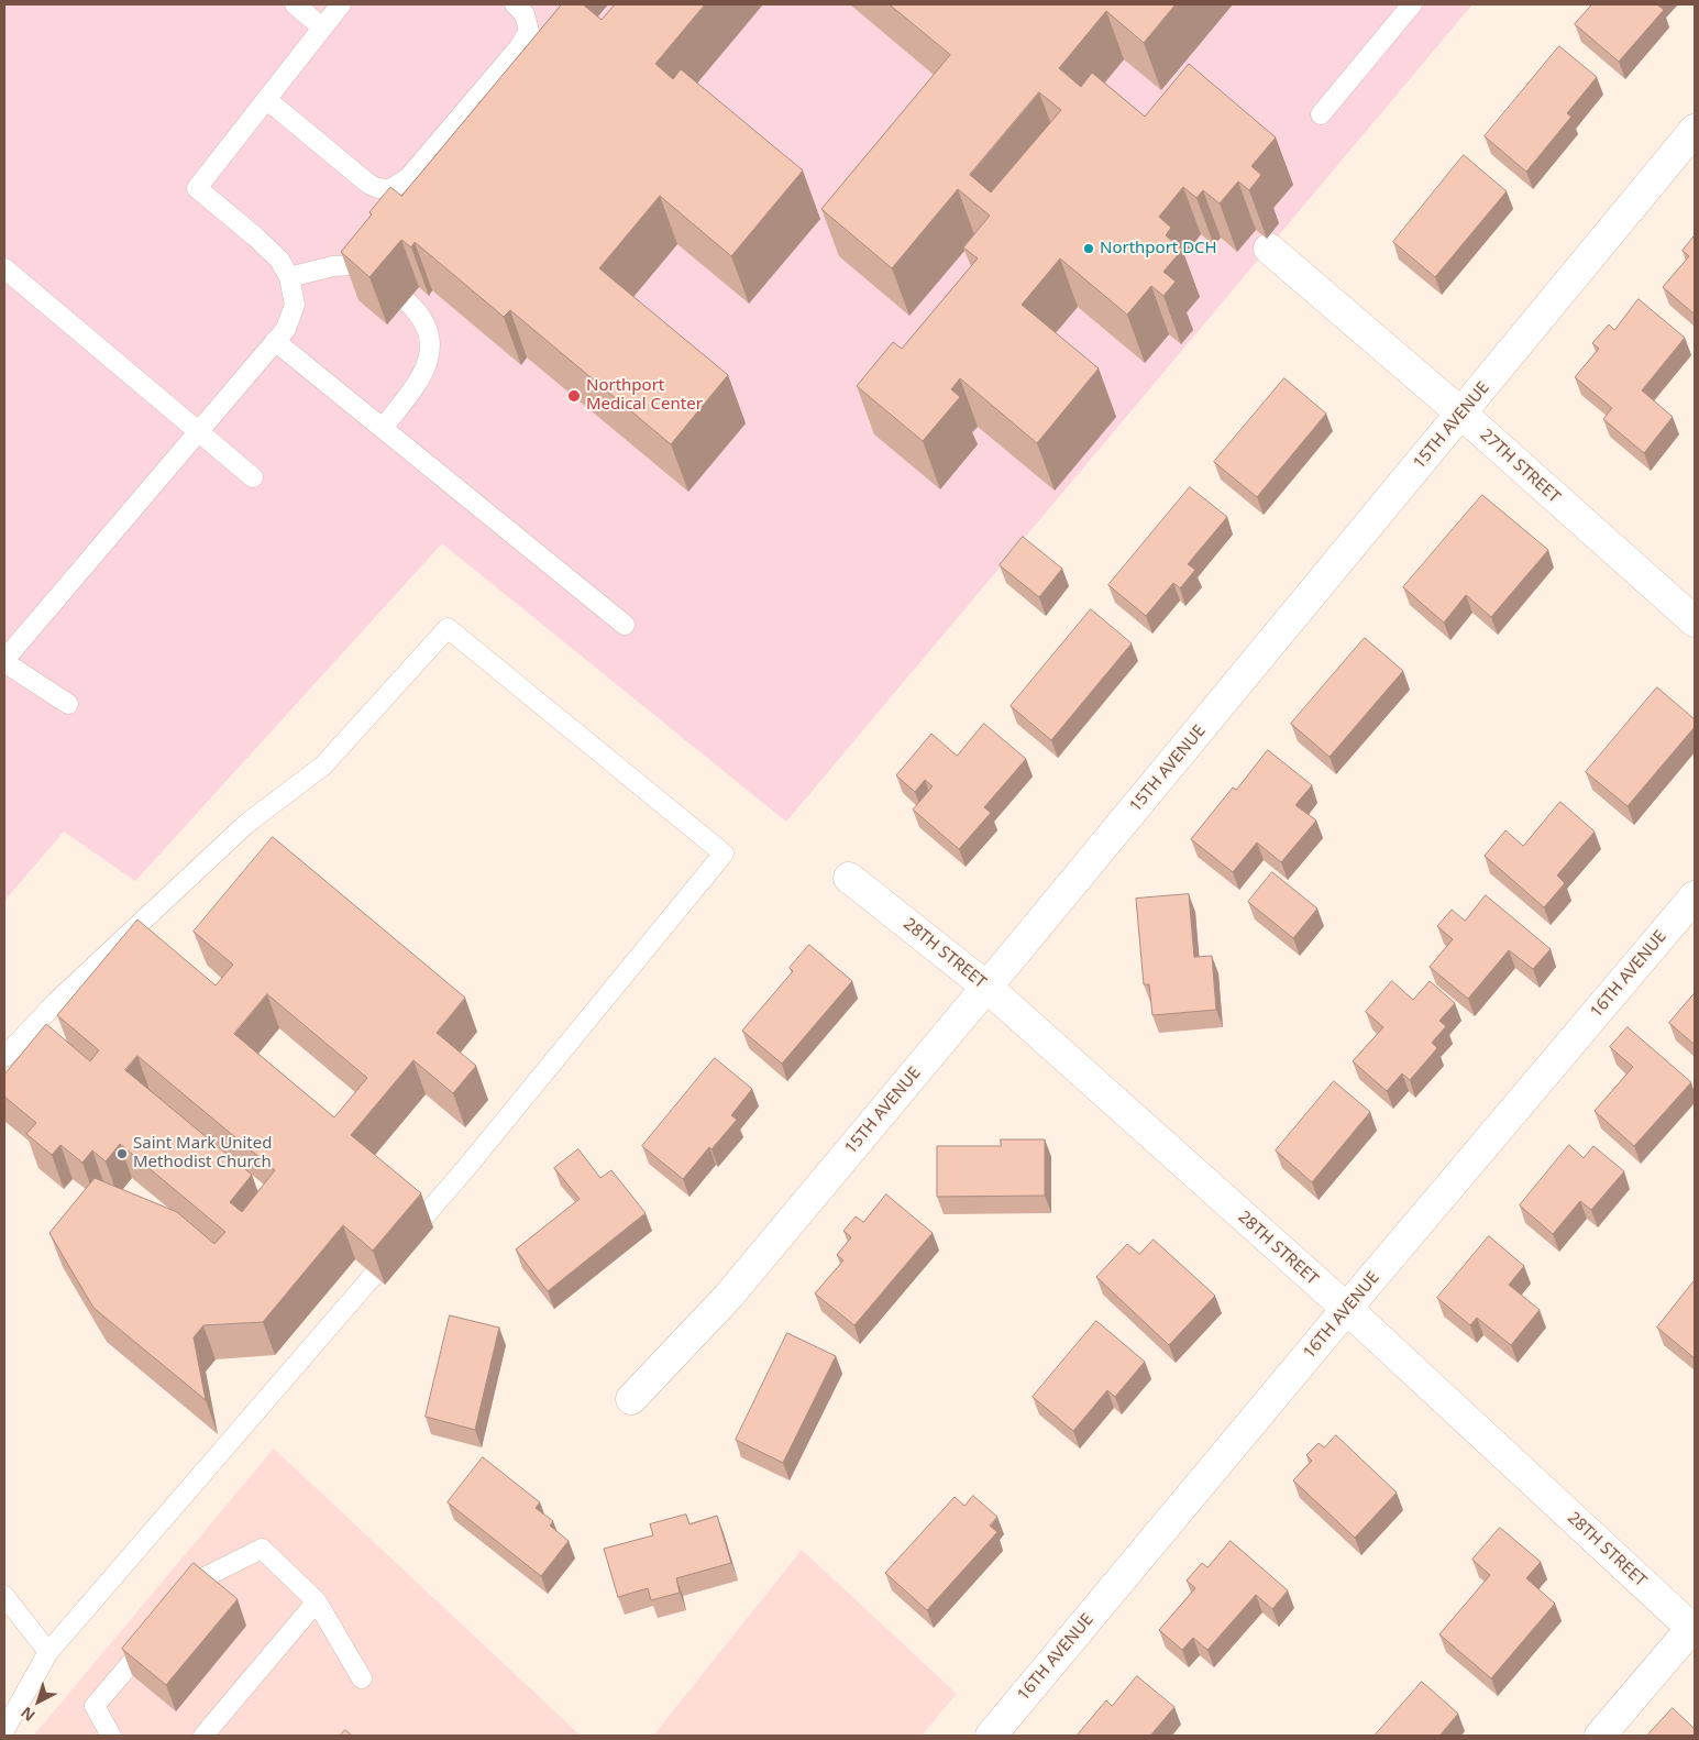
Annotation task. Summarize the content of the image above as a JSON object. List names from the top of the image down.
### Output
{
  "streets": {
    "street": [
      "15TH AVENUE",
      "27TH STREET",
      "28TH STREET",
      "16TH AVENUE"
    ]
  },
  "crossings": [
    ["15TH AVENUE", "27TH STREET"],
    ["15TH AVENUE", "28TH STREET"],
    ["28TH STREET", "16TH AVENUE"]
  ],
  "places": ["Northport DCH", "Northport Medical Center", "Saint Mark United Methodist Church"],
  "north": "bottom left"
}
